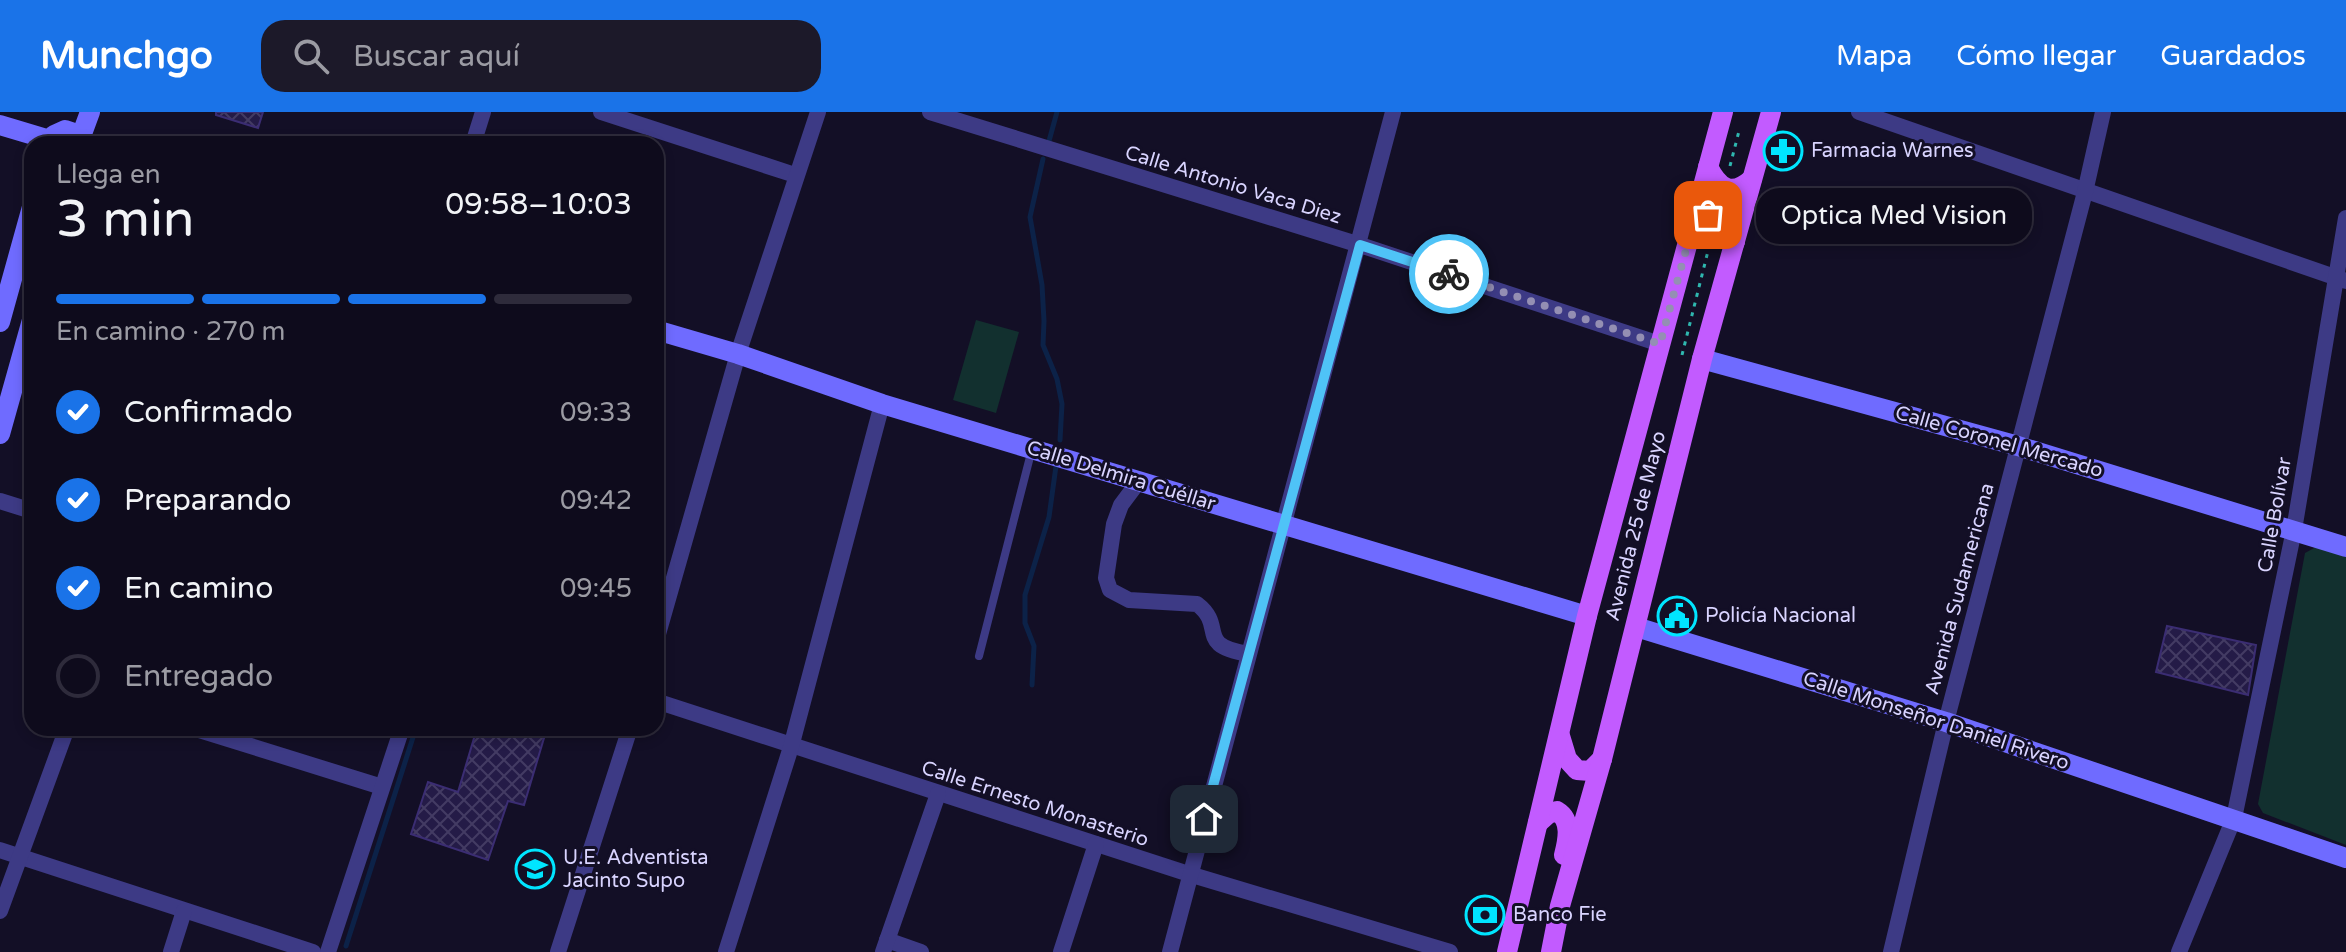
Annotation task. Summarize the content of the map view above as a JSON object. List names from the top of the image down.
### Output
{
  "streets": {
    "main road": [
      "Calle Coronel Mercado",
      "Calle Delmira Cuéllar",
      "Avenida 25 de Mayo",
      "Calle Monseñor Daniel Rivero"
    ],
    "street": [
      "Calle Antonio Vaca Diez",
      "Calle Bolívar",
      "Avenida Sudamericana",
      "Calle Ernesto Monasterio"
    ]
  },
  "crossings": [
    ["Calle Antonio Vaca Diez", "Avenida 25 de Mayo"],
    ["Calle Coronel Mercado", "Calle Bolívar"],
    ["Calle Coronel Mercado", "Avenida 25 de Mayo"],
    ["Calle Coronel Mercado", "Avenida Sudamericana"],
    ["Calle Delmira Cuéllar", "Avenida 25 de Mayo"],
    ["Calle Bolívar", "Calle Monseñor Daniel Rivero"],
    ["Avenida 25 de Mayo", "Calle Monseñor Daniel Rivero"],
    ["Avenida Sudamericana", "Calle Monseñor Daniel Rivero"]
  ],
  "places": {
    "pharmacy": ["Farmacia Warnes"],
    "other": ["Optica Med Vision"],
    "public building": ["Policía Nacional"],
    "school or university": ["U.E. Adventista Jacinto Supo"],
    "bank": ["Banco Fie"]
  },
  "page": {
    "header": "Munchgo",
    "search": "Buscar aquí",
    "nav": ["Mapa", "Cómo llegar", "Guardados"],
    "heading": ["3 min", "Llega en", "09:58–10:03"],
    "bubble": "Optica Med Vision",
    "bar": "En camino · 270 m",
    "list": [
      ["Confirmado", "09:33"],
      ["Preparando", "09:42"],
      ["En camino", "09:45"],
      "Entregado"
    ]
  }
}
